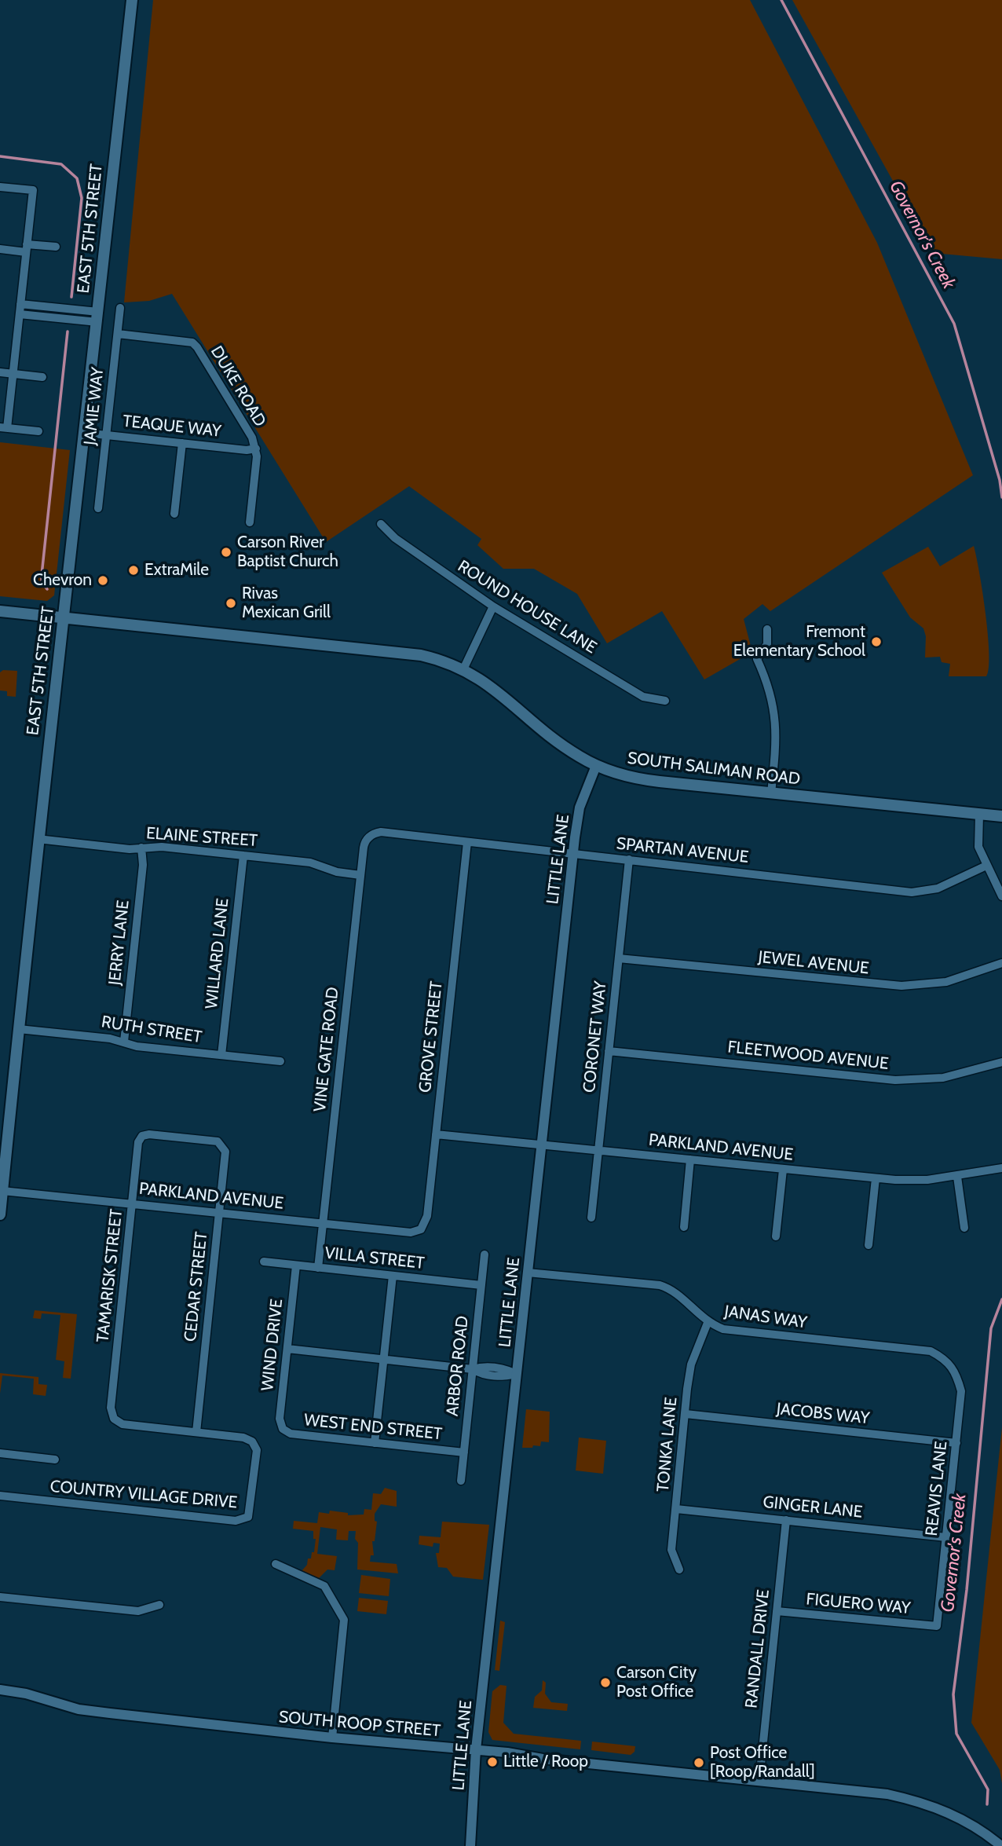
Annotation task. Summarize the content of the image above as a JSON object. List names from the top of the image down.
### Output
{
  "streets": {
    "main road": ["EAST 5TH STREET", "SOUTH SALIMAN ROAD"],
    "street": [
      "DUKE ROAD",
      "JAMIE WAY",
      "TEAQUE WAY",
      "ROUND HOUSE LANE",
      "ELAINE STREET",
      "SPARTAN AVENUE",
      "LITTLE LANE",
      "JERRY LANE",
      "WILLARD LANE",
      "JEWEL AVENUE",
      "RUTH STREET",
      "GROVE STREET",
      "CORONET WAY",
      "VINE GATE ROAD",
      "FLEETWOOD AVENUE",
      "PARKLAND AVENUE",
      "VILLA STREET",
      "TAMARISK STREET",
      "CEDAR STREET",
      "JANAS WAY",
      "WIND DRIVE",
      "ARBOR ROAD",
      "JACOBS WAY",
      "WEST END STREET",
      "TONKA LANE",
      "REAVIS LANE",
      "COUNTRY VILLAGE DRIVE",
      "GINGER LANE",
      "FIGUERO WAY",
      "RANDALL DRIVE",
      "SOUTH ROOP STREET"
    ]
  },
  "crossings": [
    ["EAST 5TH STREET", "TEAQUE WAY"],
    ["EAST 5TH STREET", "SOUTH SALIMAN ROAD"],
    ["EAST 5TH STREET", "ELAINE STREET"],
    ["EAST 5TH STREET", "RUTH STREET"],
    ["EAST 5TH STREET", "PARKLAND AVENUE"],
    ["DUKE ROAD", "JAMIE WAY"],
    ["DUKE ROAD", "TEAQUE WAY"],
    ["JAMIE WAY", "TEAQUE WAY"],
    ["SOUTH SALIMAN ROAD", "LITTLE LANE"],
    ["ELAINE STREET", "JERRY LANE"],
    ["ELAINE STREET", "WILLARD LANE"],
    ["ELAINE STREET", "VINE GATE ROAD"],
    ["SPARTAN AVENUE", "LITTLE LANE"],
    ["SPARTAN AVENUE", "GROVE STREET"],
    ["SPARTAN AVENUE", "CORONET WAY"],
    ["SPARTAN AVENUE", "VINE GATE ROAD"],
    ["LITTLE LANE", "PARKLAND AVENUE"],
    ["LITTLE LANE", "JANAS WAY"],
    ["LITTLE LANE", "SOUTH ROOP STREET"],
    ["JERRY LANE", "RUTH STREET"],
    ["WILLARD LANE", "RUTH STREET"],
    ["JEWEL AVENUE", "CORONET WAY"],
    ["GROVE STREET", "PARKLAND AVENUE"],
    ["CORONET WAY", "FLEETWOOD AVENUE"],
    ["CORONET WAY", "PARKLAND AVENUE"],
    ["VINE GATE ROAD", "PARKLAND AVENUE"],
    ["VINE GATE ROAD", "VILLA STREET"],
    ["PARKLAND AVENUE", "TAMARISK STREET"],
    ["PARKLAND AVENUE", "CEDAR STREET"],
    ["VILLA STREET", "WIND DRIVE"],
    ["VILLA STREET", "ARBOR ROAD"],
    ["TAMARISK STREET", "CEDAR STREET"],
    ["TAMARISK STREET", "COUNTRY VILLAGE DRIVE"],
    ["CEDAR STREET", "COUNTRY VILLAGE DRIVE"],
    ["JANAS WAY", "TONKA LANE"],
    ["JANAS WAY", "REAVIS LANE"],
    ["WIND DRIVE", "WEST END STREET"],
    ["ARBOR ROAD", "WEST END STREET"],
    ["JACOBS WAY", "TONKA LANE"],
    ["JACOBS WAY", "REAVIS LANE"],
    ["TONKA LANE", "GINGER LANE"],
    ["REAVIS LANE", "GINGER LANE"],
    ["REAVIS LANE", "FIGUERO WAY"],
    ["GINGER LANE", "RANDALL DRIVE"],
    ["FIGUERO WAY", "RANDALL DRIVE"],
    ["RANDALL DRIVE", "SOUTH ROOP STREET"]
  ],
  "water": ["Governor's Creek"],
  "places": [
    "Carson River Baptist Church",
    "ExtraMile",
    "Chevron",
    "Rivas Mexican Grill",
    "Fremont Elementary School",
    "Carson City Post Office",
    "Little / Roop",
    "Post Office [Roop/Randall]"
  ]
}
